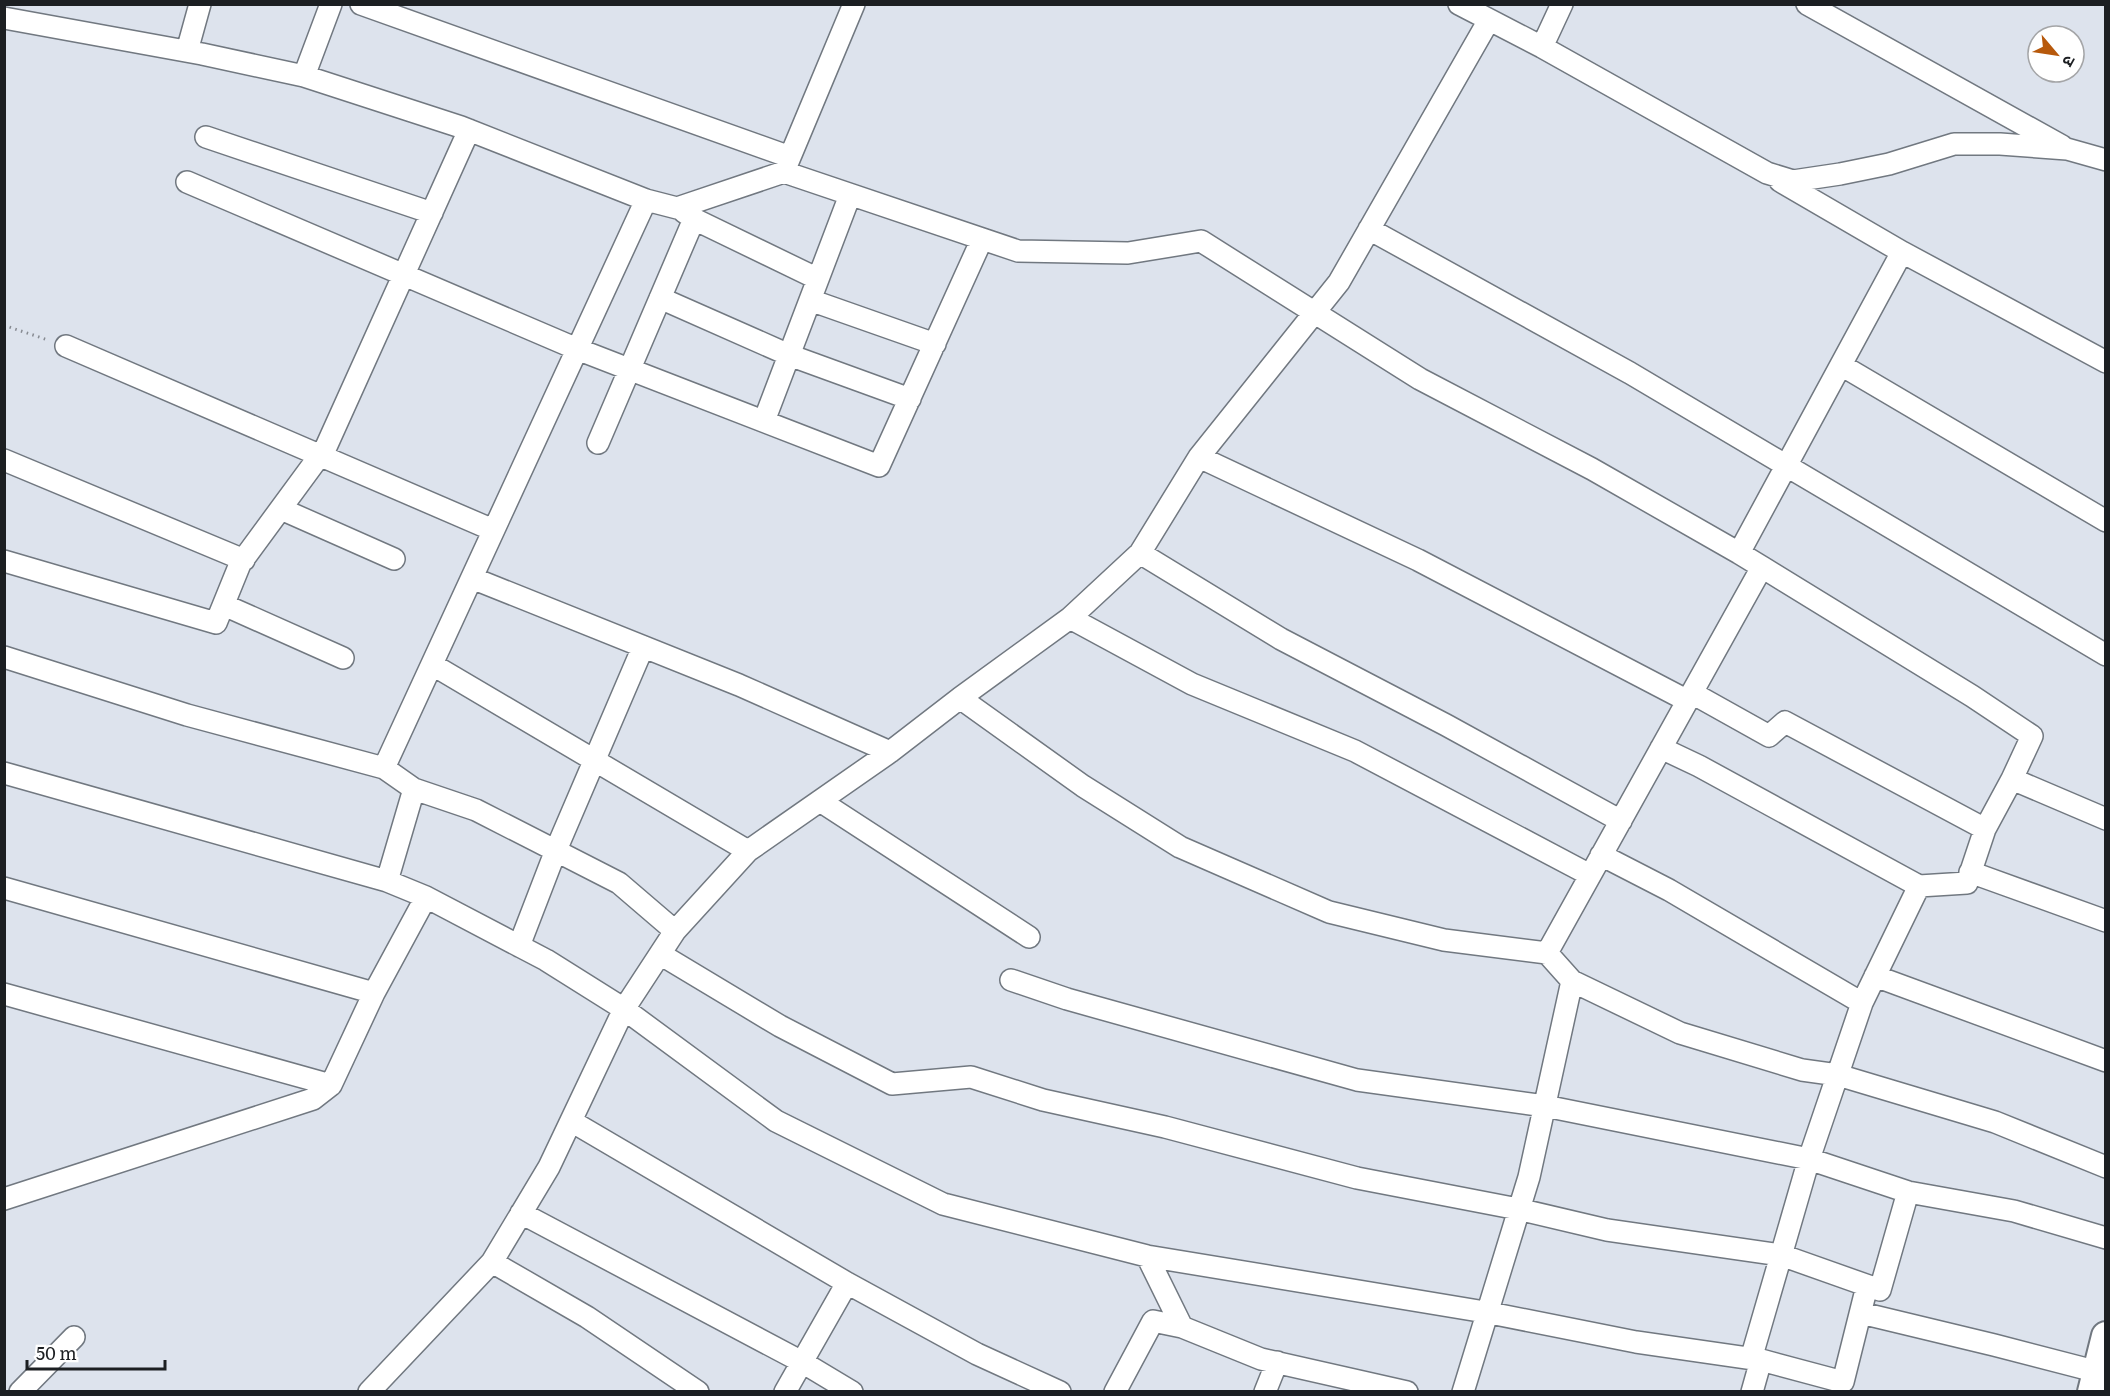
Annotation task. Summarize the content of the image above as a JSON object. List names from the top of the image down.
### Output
{
  "scale_bar": "50 m",
  "north": "bottom right"
}
